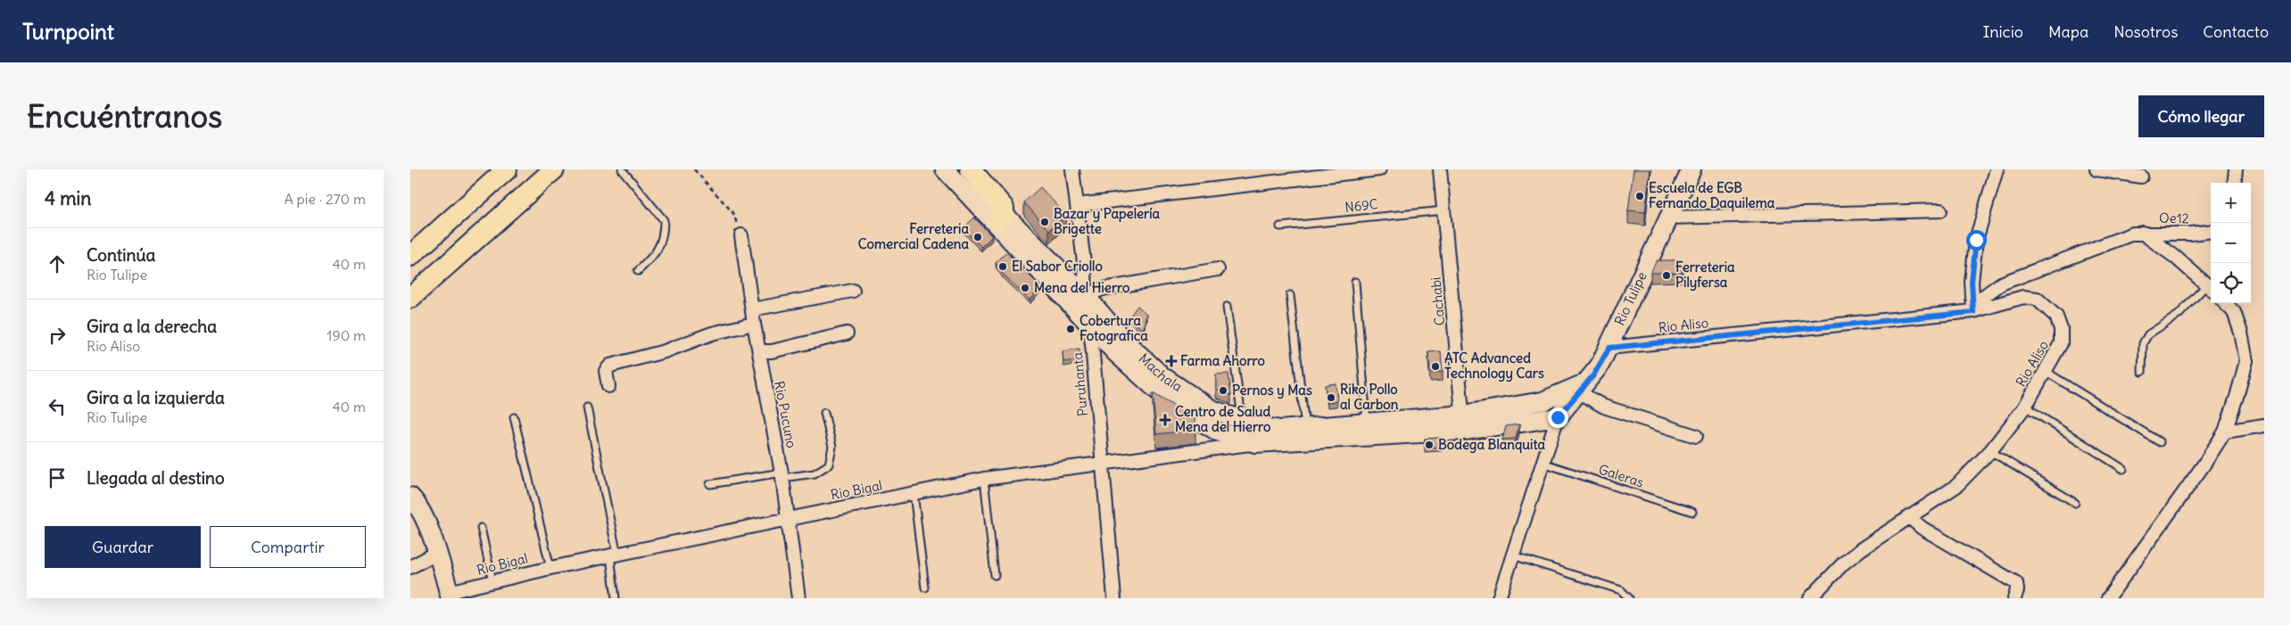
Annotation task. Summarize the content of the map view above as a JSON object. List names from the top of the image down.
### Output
{
  "streets": {
    "main road": ["Rio Tulipe", "Machala"],
    "street": [
      "Oe12",
      "Cachabi",
      "Rio Aliso",
      "Puruhanta",
      "Rio Pucuno",
      "Rio Bigal"
    ],
    "lane": ["N69C", "Galeras"]
  },
  "crossings": [
    ["N69C", "Cachabi"],
    ["Rio Tulipe", "Rio Aliso"],
    ["Rio Tulipe", "Machala"],
    ["Rio Tulipe", "Galeras"],
    ["Cachabi", "Machala"],
    ["Machala", "Puruhanta"],
    ["Machala", "Rio Bigal"],
    ["Puruhanta", "Rio Bigal"],
    ["Rio Pucuno", "Rio Bigal"]
  ],
  "places": {
    "other": [
      "Escuela de EGB Fernando Daquilema",
      "Bazar y Papelería Brigette",
      "Ferreteria Comercial Cadena",
      "El Sabor Criollo",
      "Ferreteria Pilyfersa",
      "Mena del Hierro",
      "Cobertura Fotografica",
      "ATC Advanced Technology Cars",
      "Pernos y Mas",
      "Riko Pollo al Carbon",
      "Bodega Blanquita"
    ],
    "health": ["Farma Ahorro", "Centro de Salud Mena del Hierro"]
  },
  "page": {
    "header": "Turnpoint",
    "nav": [
      "Inicio",
      "Mapa",
      "Nosotros",
      "Contacto"
    ],
    "buttons": [
      "Cómo llegar",
      ["Guardar", "Compartir"]
    ],
    "title": "Encuéntranos",
    "heading": ["4 min", "A pie · 270 m"],
    "map_buttons": ["+", "−"],
    "list": [
      ["Continúa", "Rio Tulipe", "40 m"],
      ["Gira a la derecha", "Rio Aliso", "190 m"],
      ["Gira a la izquierda", "Rio Tulipe", "40 m"],
      "Llegada al destino"
    ]
  }
}
